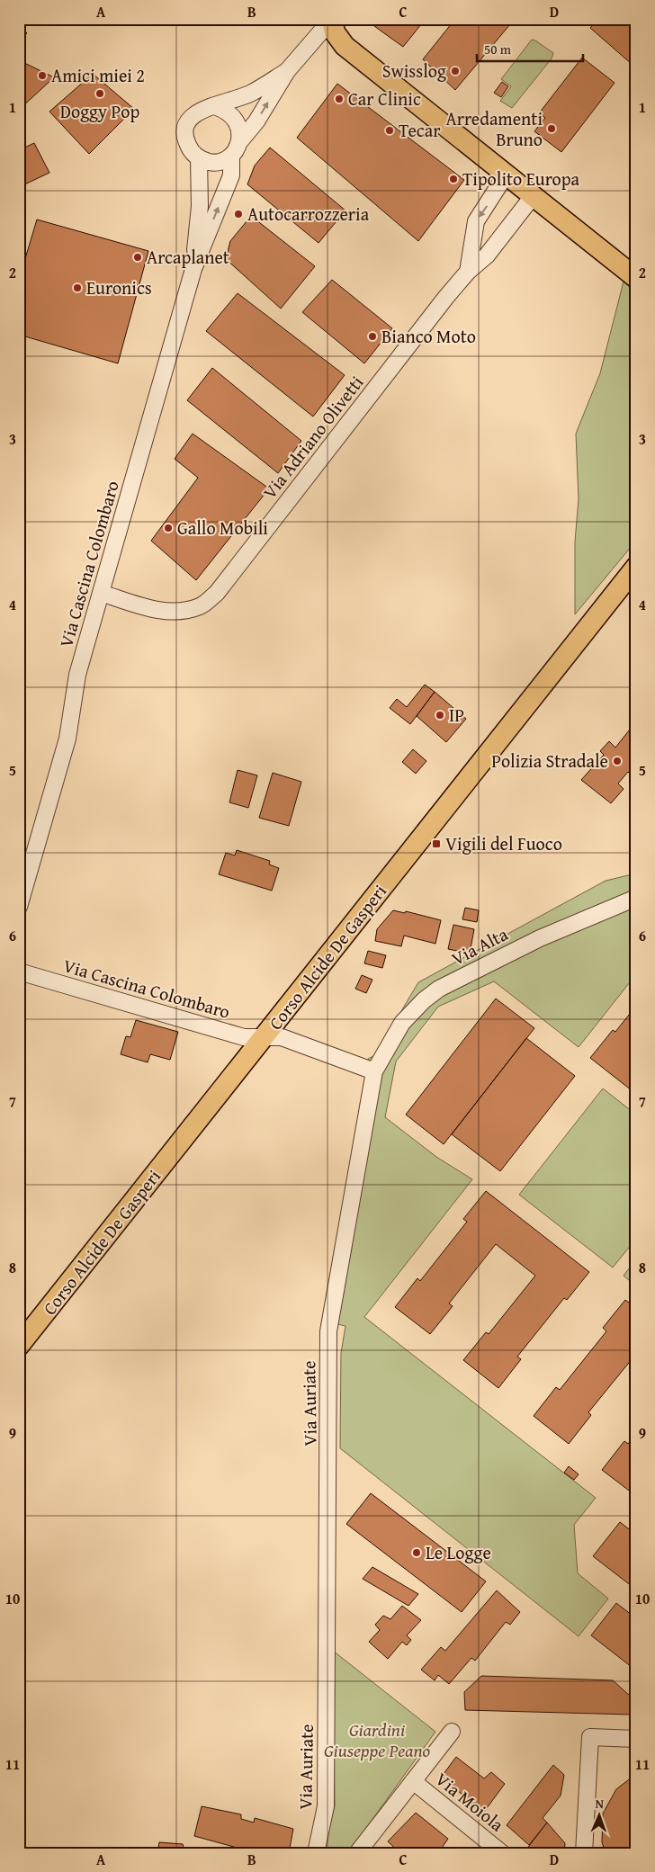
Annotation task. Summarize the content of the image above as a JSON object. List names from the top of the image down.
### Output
{
  "streets": {
    "main road": ["Corso Alcide De Gasperi"],
    "street": [
      "Via Adriano Olivetti",
      "Via Cascina Colombaro",
      "Via Alta",
      "Via Auriate",
      "Via Moiola"
    ]
  },
  "crossings": [
    ["Via Adriano Olivetti", "Via Cascina Colombaro"],
    ["Via Cascina Colombaro", "Corso Alcide De Gasperi"],
    ["Via Alta", "Via Auriate"]
  ],
  "parks": ["Giardini Giuseppe Peano"],
  "places": {
    "other": [
      "Swisslog",
      "Amici miei 2",
      "Doggy Pop",
      "Car Clinic",
      "Arredamenti Bruno",
      "Tecar",
      "Tipolito Europa",
      "Autocarrozzeria",
      "Arcaplanet",
      "Euronics",
      "Bianco Moto",
      "Gallo Mobili",
      "IP",
      "Polizia Stradale",
      "Le Logge"
    ],
    "transit": ["Vigili del Fuoco"]
  },
  "scale_bar": "50 m",
  "north": "top",
  "grid": {
    "columns": [
      "A",
      "B",
      "C",
      "D"
    ],
    "rows": [
      "1",
      "2",
      "3",
      "4",
      "5",
      "6",
      "7",
      "8",
      "9",
      "10",
      "11"
    ]
  }
}
